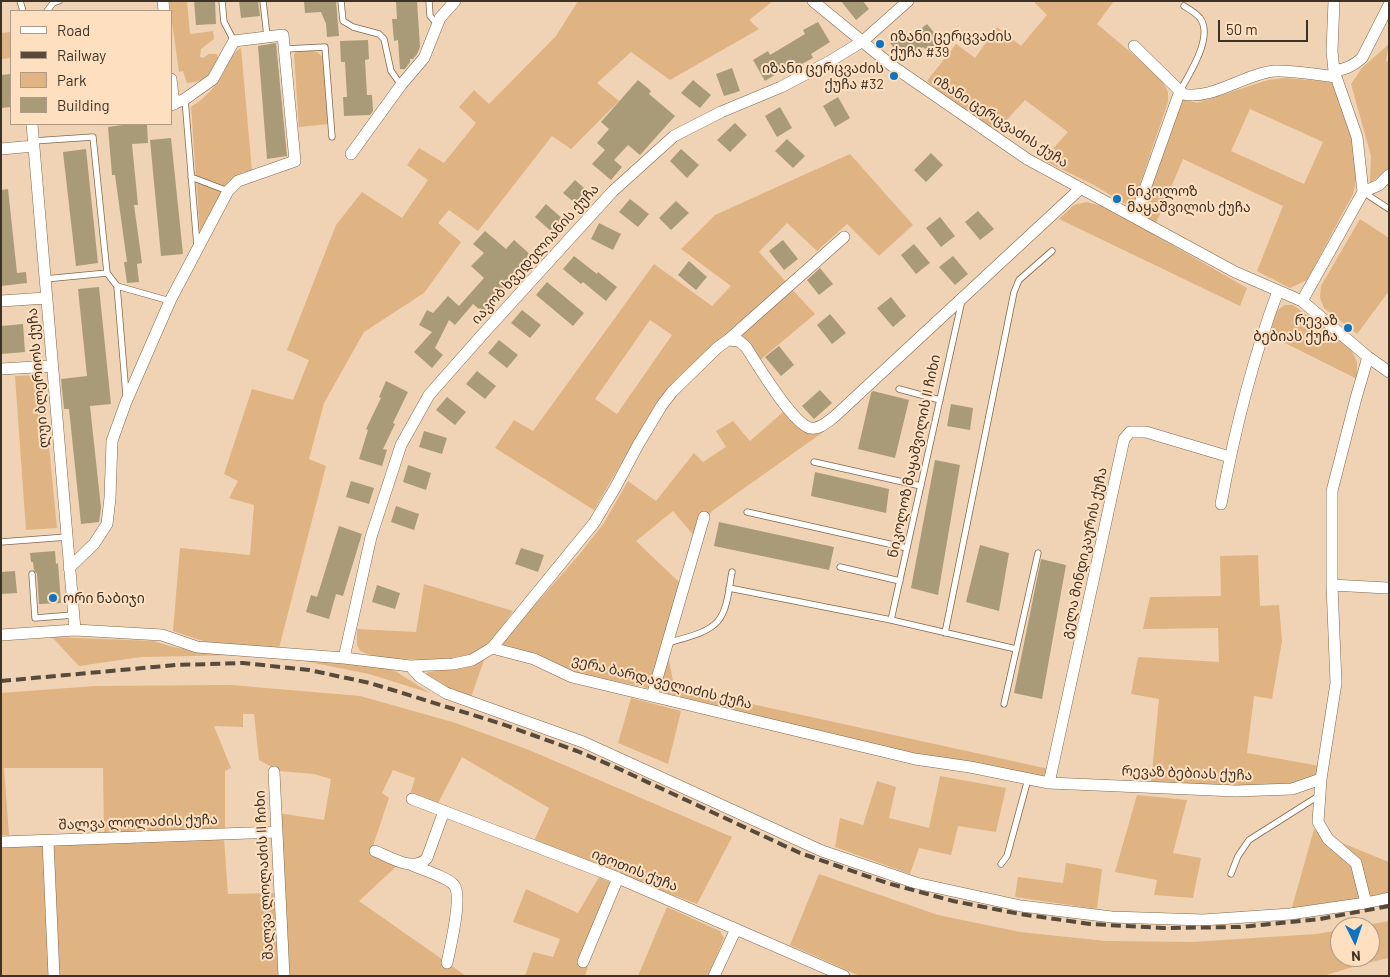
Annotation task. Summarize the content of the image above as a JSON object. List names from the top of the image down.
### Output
{
  "streets": {
    "street": [
      "იზანი ცერცვაძის ქუჩა",
      "იაკობ ხვედელიანის ქუჩა",
      "ლუი ბლერიოს ქუჩა",
      "გელა მინდიკაურის ქუჩა",
      "ვერა ბარდაველიძის ქუჩა",
      "რევაზ ბებიას ქუჩა",
      "შალვა ლოლაძის ქუჩა",
      "იგოთის ქუჩა",
      "შალვა ლოლაძის II ჩიხი"
    ],
    "lane": ["ნიკოლოზ მაყაშვილის II ჩიხი"]
  },
  "crossings": [
    ["იზანი ცერცვაძის ქუჩა", "იაკობ ხვედელიანის ქუჩა"],
    ["გელა მინდიკაურის ქუჩა", "ვერა ბარდაველიძის ქუჩა"],
    ["გელა მინდიკაურის ქუჩა", "რევაზ ბებიას ქუჩა"],
    ["ვერა ბარდაველიძის ქუჩა", "რევაზ ბებიას ქუჩა"],
    ["შალვა ლოლაძის ქუჩა", "შალვა ლოლაძის II ჩიხი"]
  ],
  "places": [
    "იზანი ცერცვაძის ქუჩა #39",
    "იზანი ცერცვაძის ქუჩა #32",
    "ნიკოლოზ მაყაშვილის ქუჩა",
    "რევაზ ბებიას ქუჩა",
    "ორი ნაბიჯი"
  ],
  "legend": [
    "Road",
    "Railway",
    "Park",
    "Building"
  ],
  "scale_bar": "50 m",
  "north": "bottom"
}
